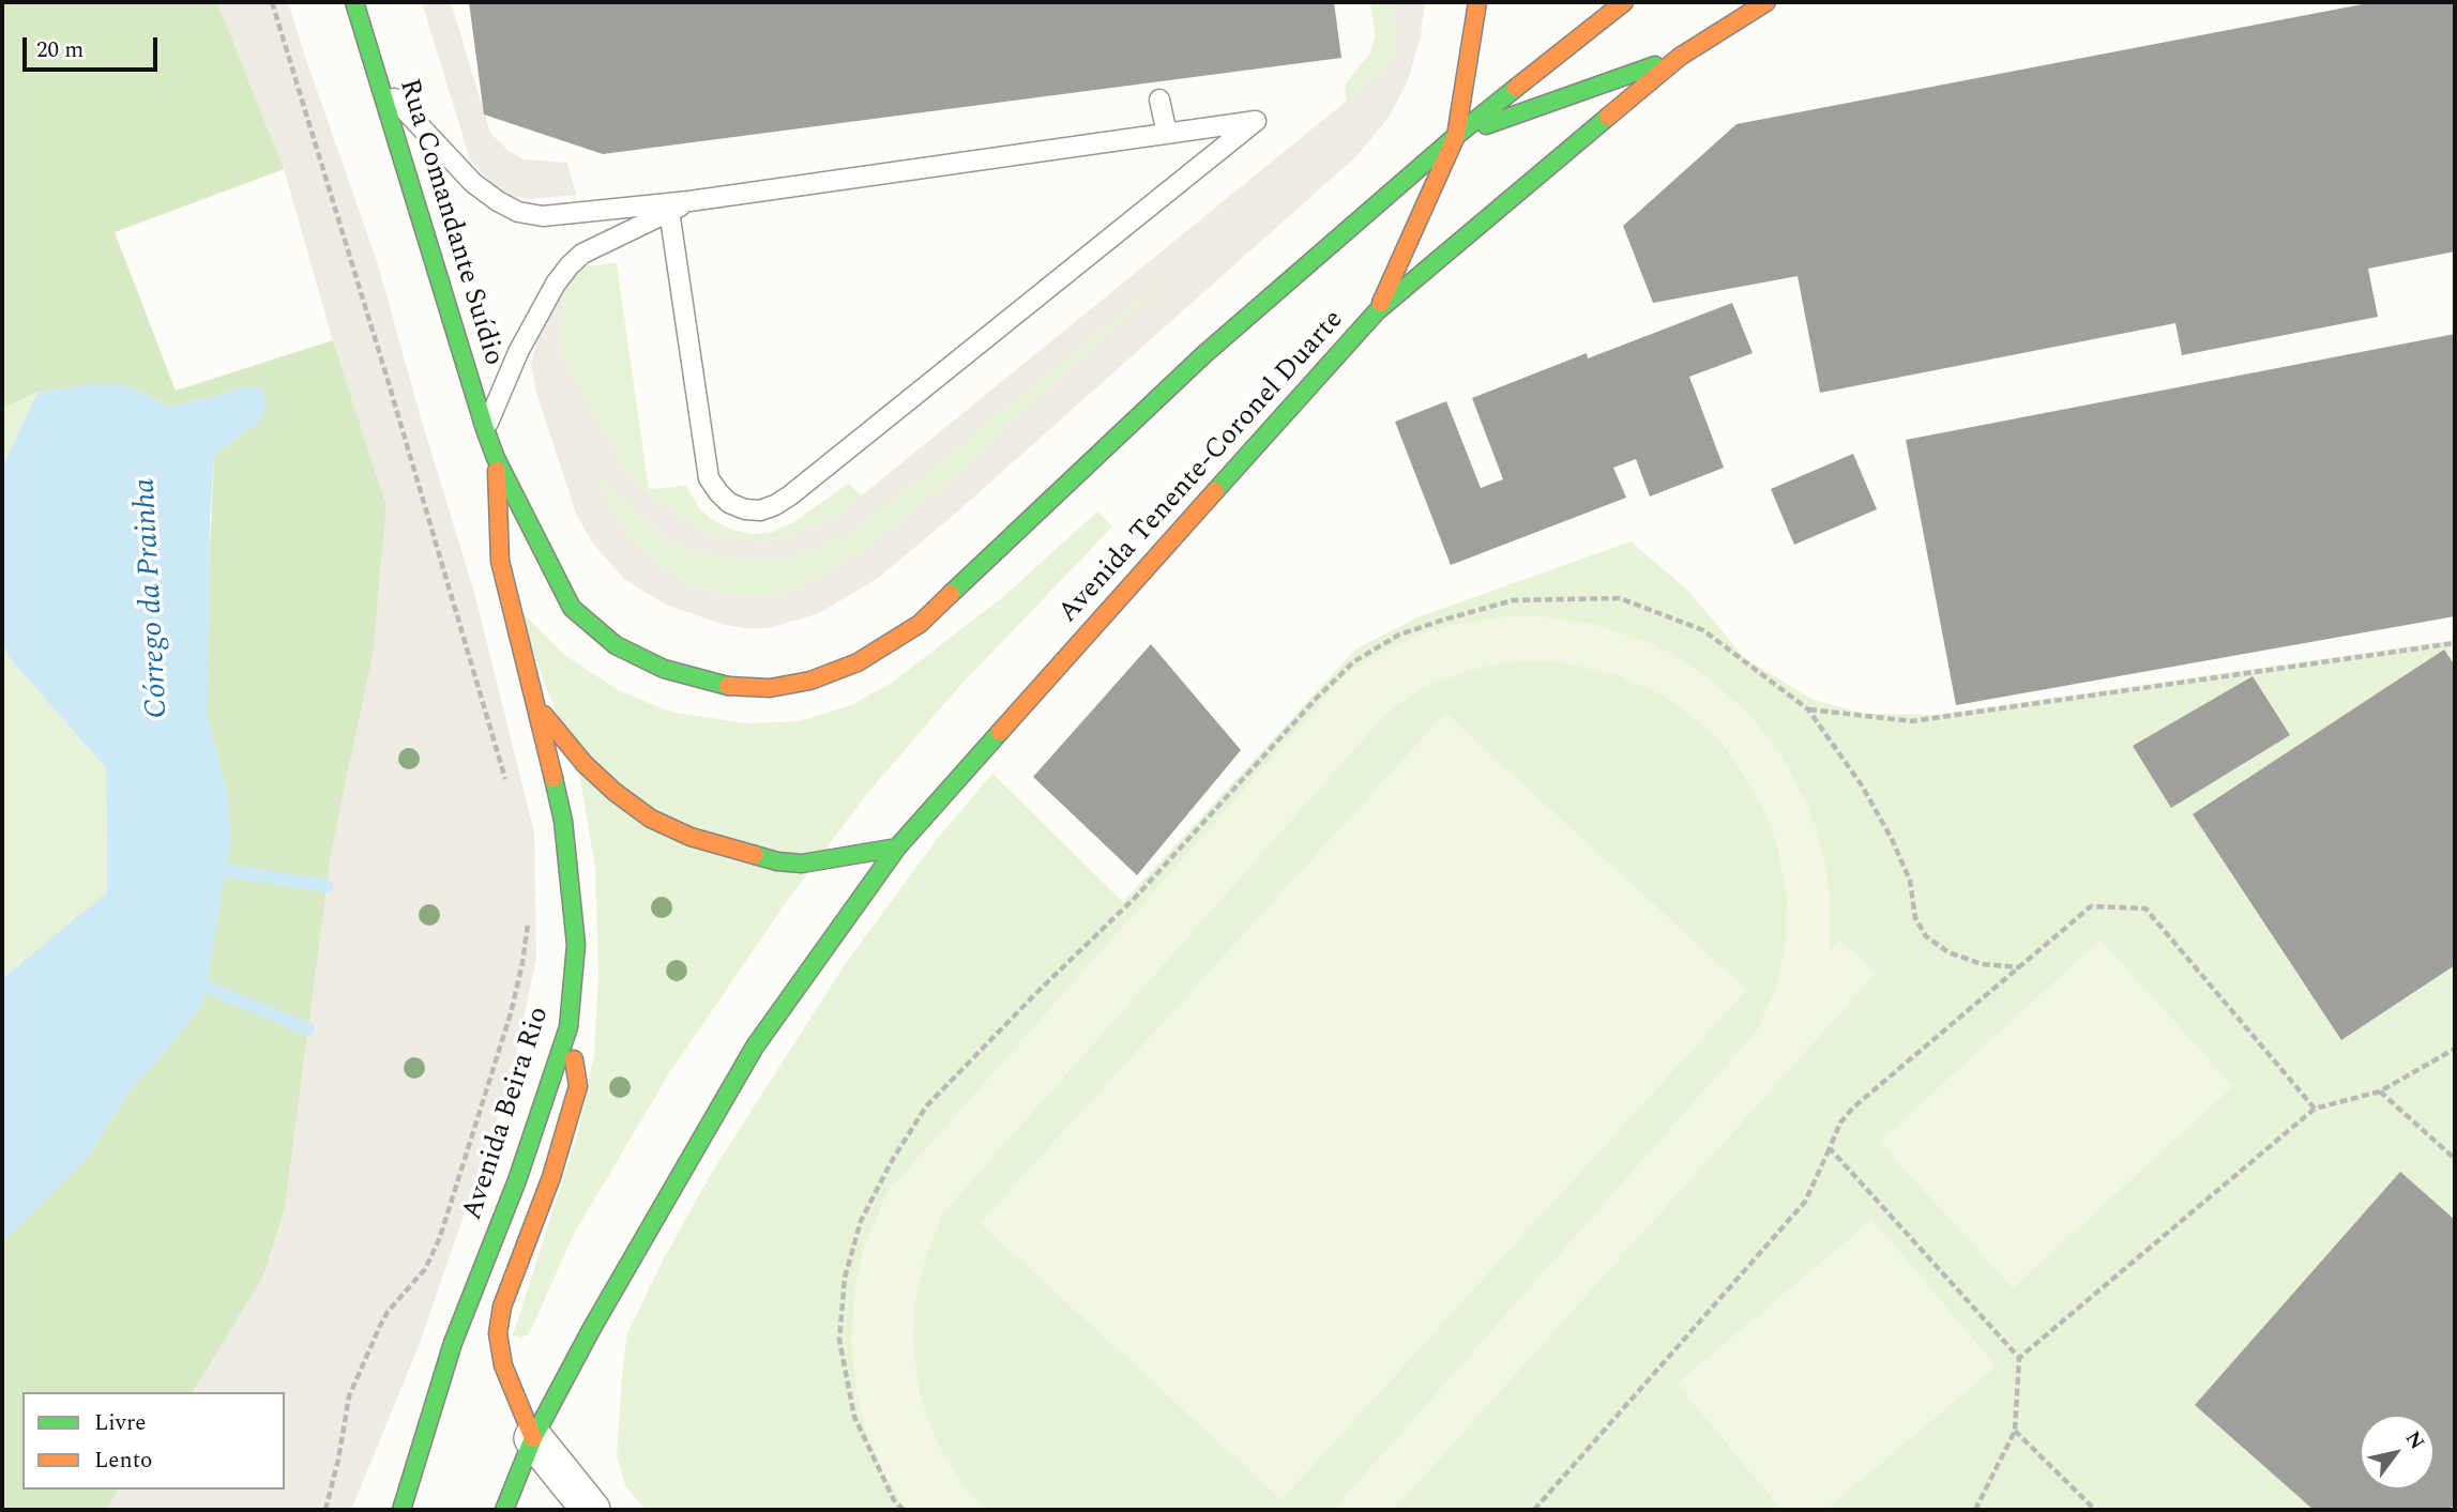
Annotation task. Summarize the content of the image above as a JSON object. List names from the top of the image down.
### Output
{
  "streets": {
    "main road": ["Rua Comandante Suídio", "Avenida Tenente-Coronel Duarte", "Avenida Beira Rio"]
  },
  "crossings": [
    ["Rua Comandante Suídio", "Avenida Beira Rio"]
  ],
  "water": ["Córrego da Prainha"],
  "legend": ["Livre", "Lento"],
  "scale_bar": "20 m",
  "north": "top right"
}
